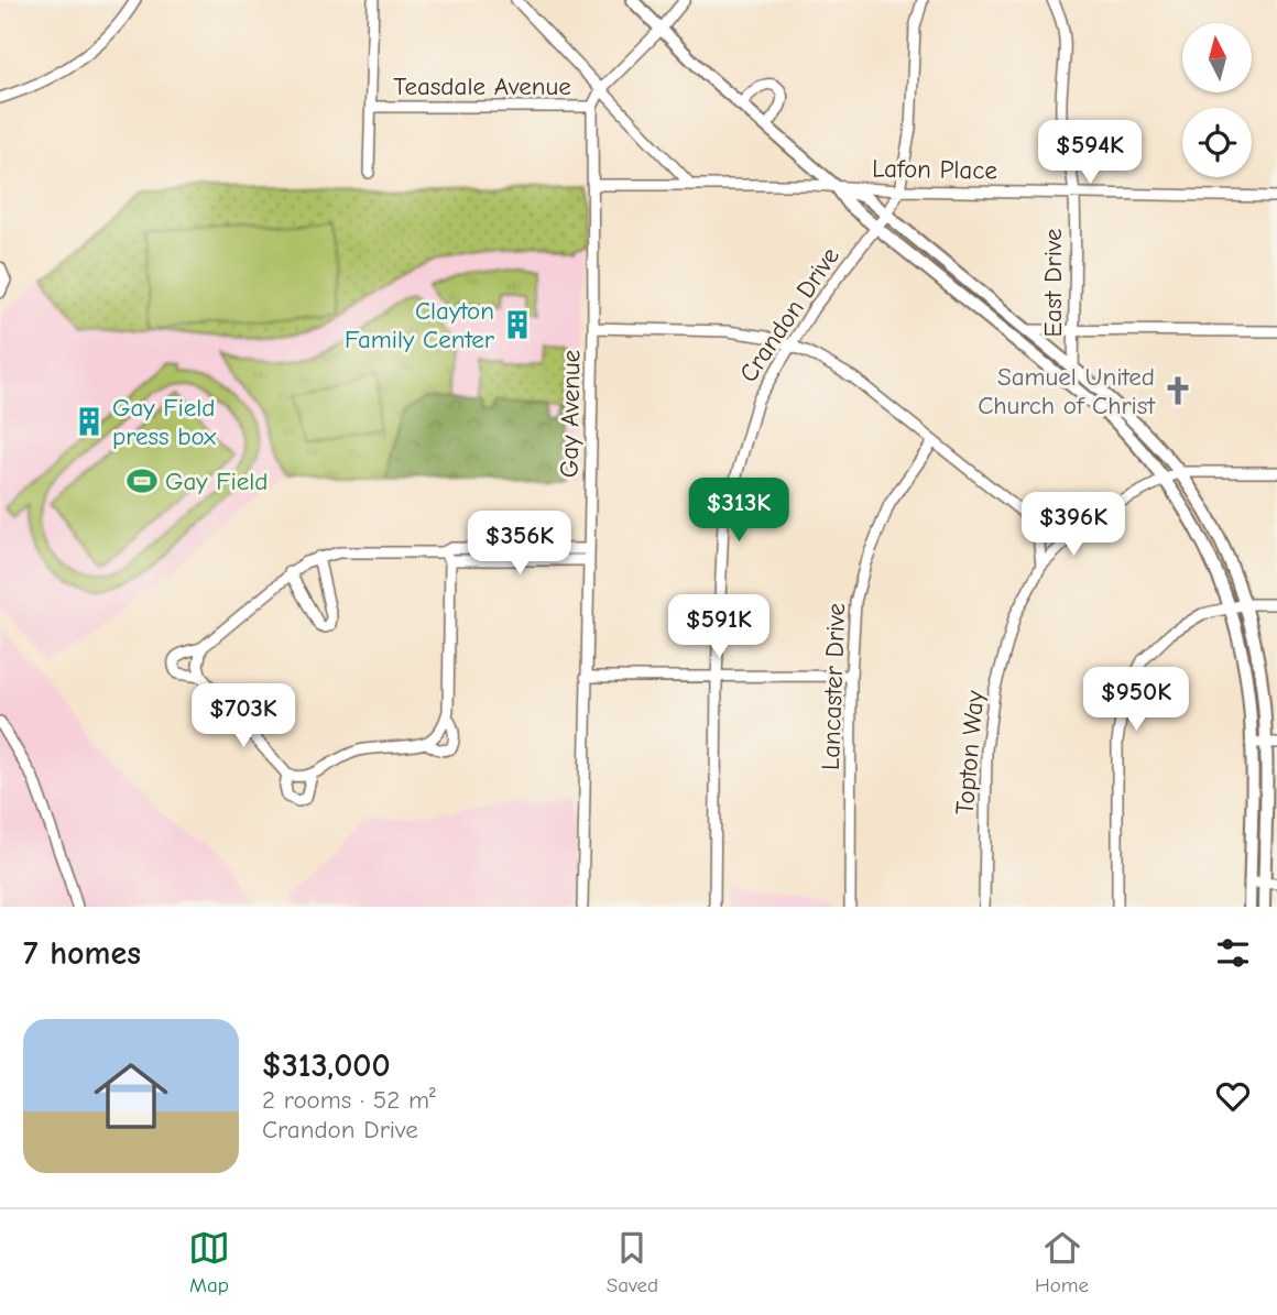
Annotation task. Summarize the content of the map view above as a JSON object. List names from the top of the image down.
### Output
{
  "streets": {
    "street": [
      "Teasdale Avenue",
      "Lafon Place",
      "East Drive",
      "Crandon Drive",
      "Gay Avenue",
      "Lancaster Drive",
      "Topton Way"
    ]
  },
  "crossings": [
    ["Teasdale Avenue", "Gay Avenue"],
    ["Lafon Place", "East Drive"],
    ["Lafon Place", "Crandon Drive"],
    ["Lafon Place", "Gay Avenue"]
  ],
  "places": {
    "building": ["Clayton Family Center", "Gay Field press box"],
    "church": ["Samuel United Church of Christ"],
    "sports": ["Gay Field"]
  },
  "north": "top",
  "page": {
    "price": [
      "$594K",
      "$313K",
      "$396K",
      "$356K",
      "$591K",
      "$950K",
      "$703K"
    ],
    "heading": "7 homes",
    "list": [
      {
        "name": "$313,000",
        "note": "2 rooms · 52 m² · Crandon Drive"
      }
    ],
    "tabs": ["Map", "Saved", "Home"]
  }
}
